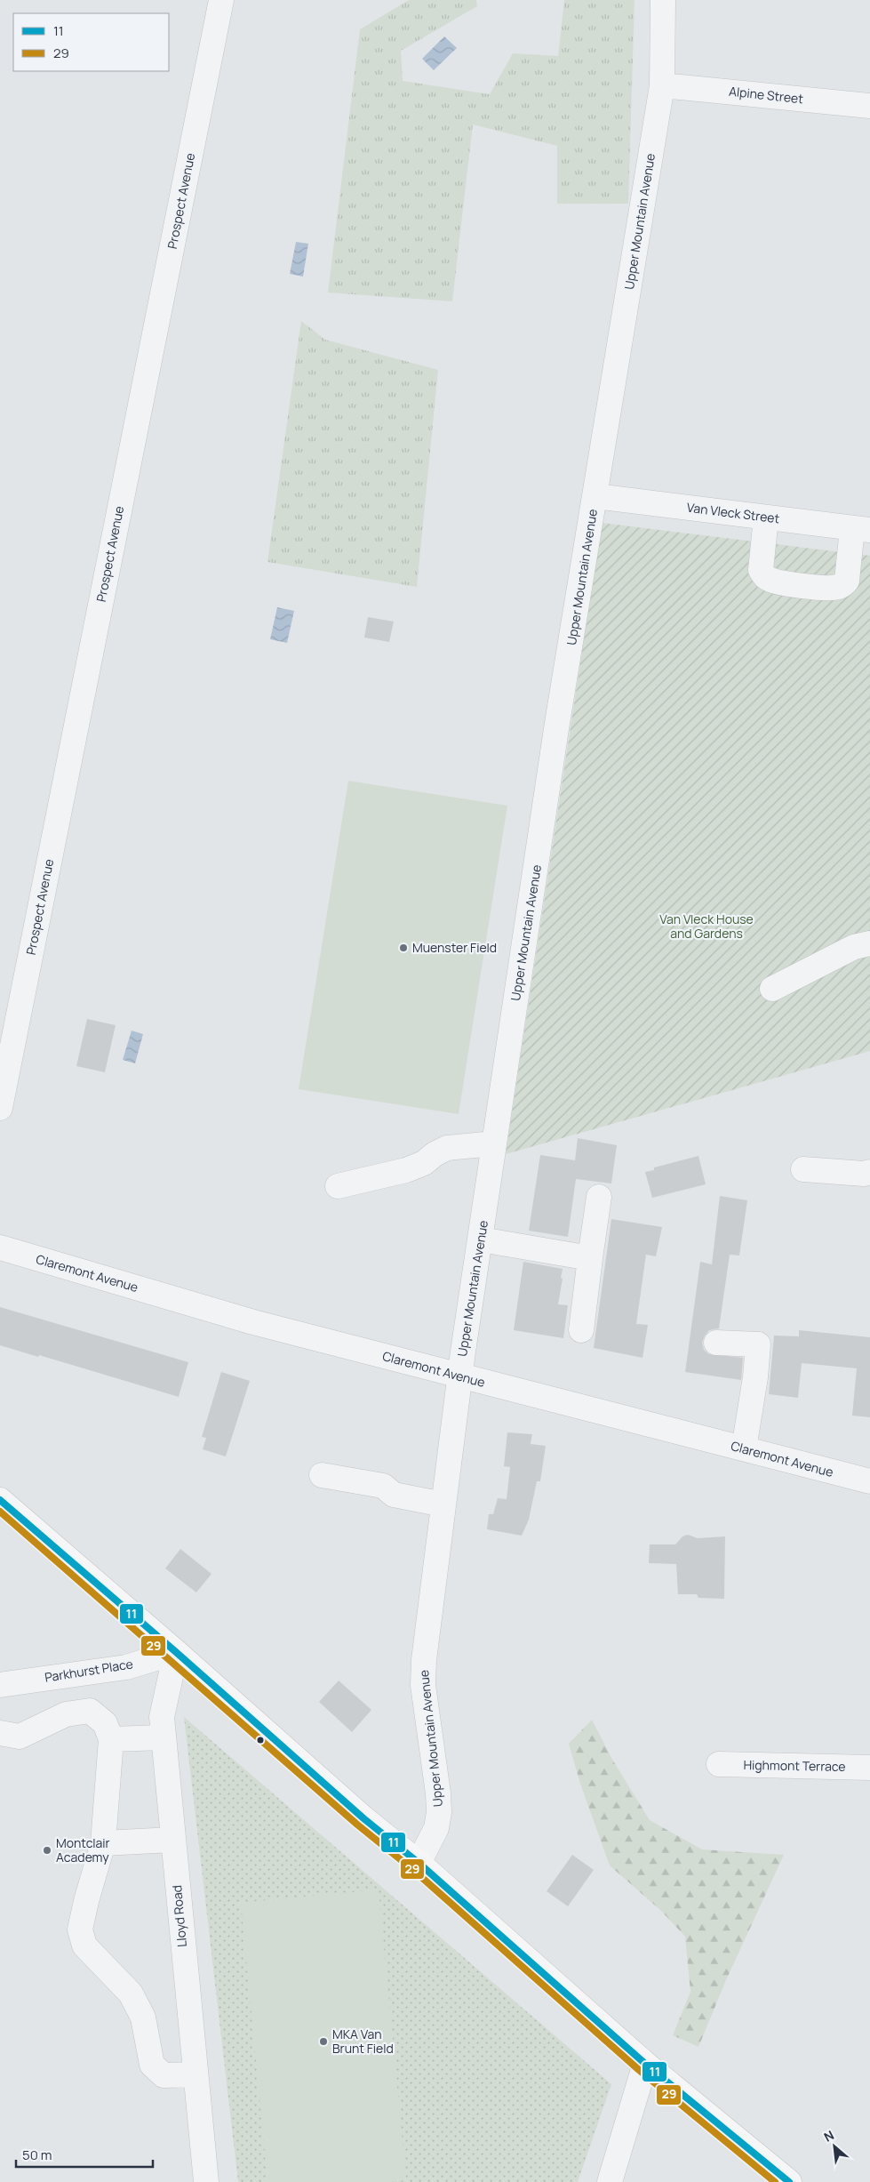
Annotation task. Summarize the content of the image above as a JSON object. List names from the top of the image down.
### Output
{
  "streets": {
    "street": [
      "Alpine Street",
      "Prospect Avenue",
      "Upper Mountain Avenue",
      "Van Vleck Street",
      "Claremont Avenue",
      "Parkhurst Place",
      "Highmont Terrace",
      "Lloyd Road"
    ]
  },
  "crossings": [
    ["Alpine Street", "Upper Mountain Avenue"],
    ["Upper Mountain Avenue", "Van Vleck Street"],
    ["Upper Mountain Avenue", "Claremont Avenue"],
    ["Parkhurst Place", "Lloyd Road"]
  ],
  "parks": ["Van Vleck House and Gardens"],
  "places": ["Muenster Field", "Montclair Academy", "MKA Van Brunt Field"],
  "lines": ["transit line 11", "transit line 29"],
  "legend": ["11", "29"],
  "scale_bar": "50 m",
  "north": "top left"
}
